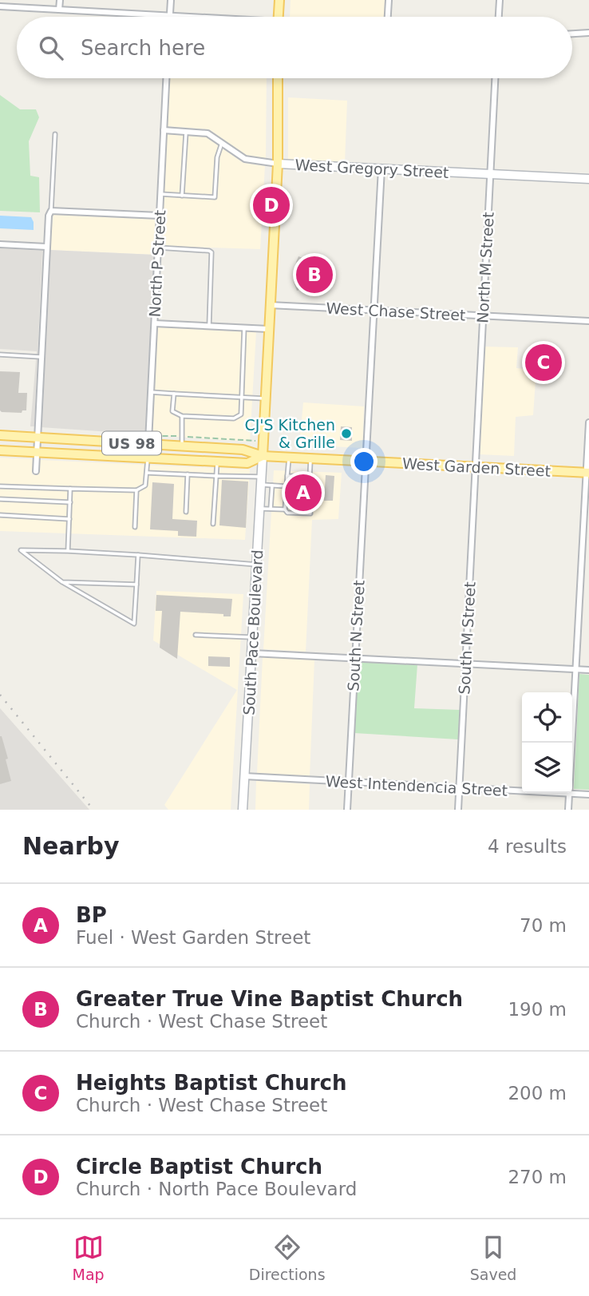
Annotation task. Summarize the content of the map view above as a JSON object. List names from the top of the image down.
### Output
{
  "streets": {
    "main road": [
      "West Gregory Street",
      "US 98",
      "West Garden Street",
      "South Pace Boulevard"
    ],
    "street": [
      "North P Street",
      "North M Street",
      "West Chase Street",
      "South N Street",
      "South M Street",
      "West Intendencia Street"
    ]
  },
  "crossings": [
    ["West Gregory Street", "North P Street"],
    ["West Gregory Street", "North M Street"],
    ["West Gregory Street", "South N Street"],
    ["North P Street", "US 98"],
    ["North M Street", "West Chase Street"],
    ["North M Street", "West Garden Street"],
    ["North M Street", "South M Street"],
    ["West Chase Street", "South N Street"],
    ["US 98", "West Garden Street"],
    ["US 98", "South Pace Boulevard"],
    ["West Garden Street", "South Pace Boulevard"],
    ["West Garden Street", "South N Street"],
    ["West Garden Street", "South M Street"],
    ["South Pace Boulevard", "West Intendencia Street"],
    ["South N Street", "West Intendencia Street"],
    ["South M Street", "West Intendencia Street"]
  ],
  "places": ["CJ'S Kitchen & Grille"],
  "page": {
    "search": "Search here",
    "pins": [
      "D",
      "B",
      "C",
      "A"
    ],
    "heading": ["Nearby", "4 results"],
    "list": [
      {
        "mark": "A",
        "name": "BP",
        "note": "Fuel · West Garden Street",
        "value": "70 m"
      },
      {
        "mark": "B",
        "name": "Greater True Vine Baptist Church",
        "note": "Church · West Chase Street",
        "value": "190 m"
      },
      {
        "mark": "C",
        "name": "Heights Baptist Church",
        "note": "Church · West Chase Street",
        "value": "200 m"
      },
      {
        "mark": "D",
        "name": "Circle Baptist Church",
        "note": "Church · North Pace Boulevard",
        "value": "270 m"
      }
    ],
    "nav": ["Map", "Directions", "Saved"]
  }
}
